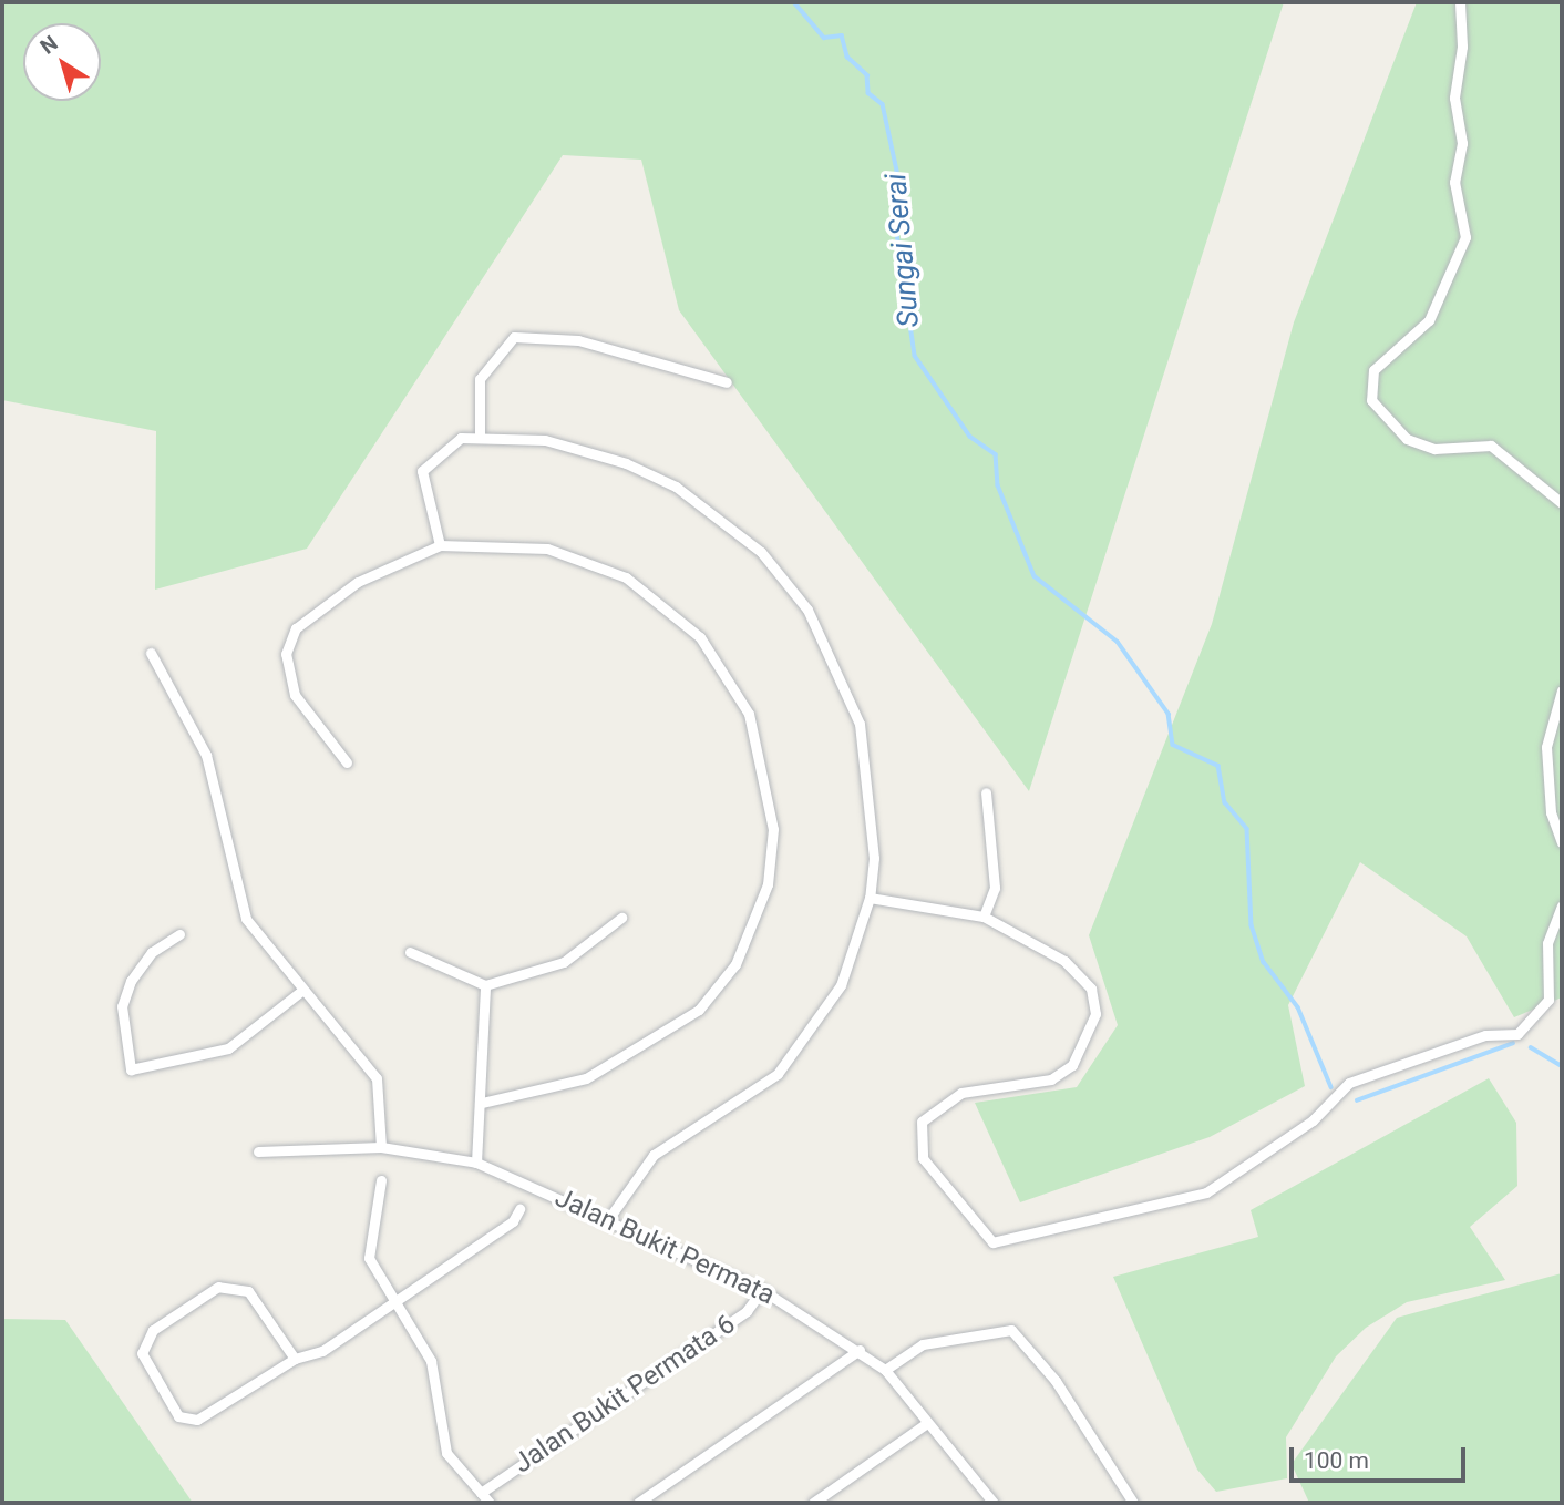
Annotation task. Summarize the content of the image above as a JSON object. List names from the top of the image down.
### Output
{
  "streets": {
    "street": ["Jalan Bukit Permata", "Jalan Bukit Permata 6"]
  },
  "crossings": [
    ["Jalan Bukit Permata", "Jalan Bukit Permata 6"]
  ],
  "water": ["Sungai Serai"],
  "scale_bar": "100 m",
  "north": "top left"
}
